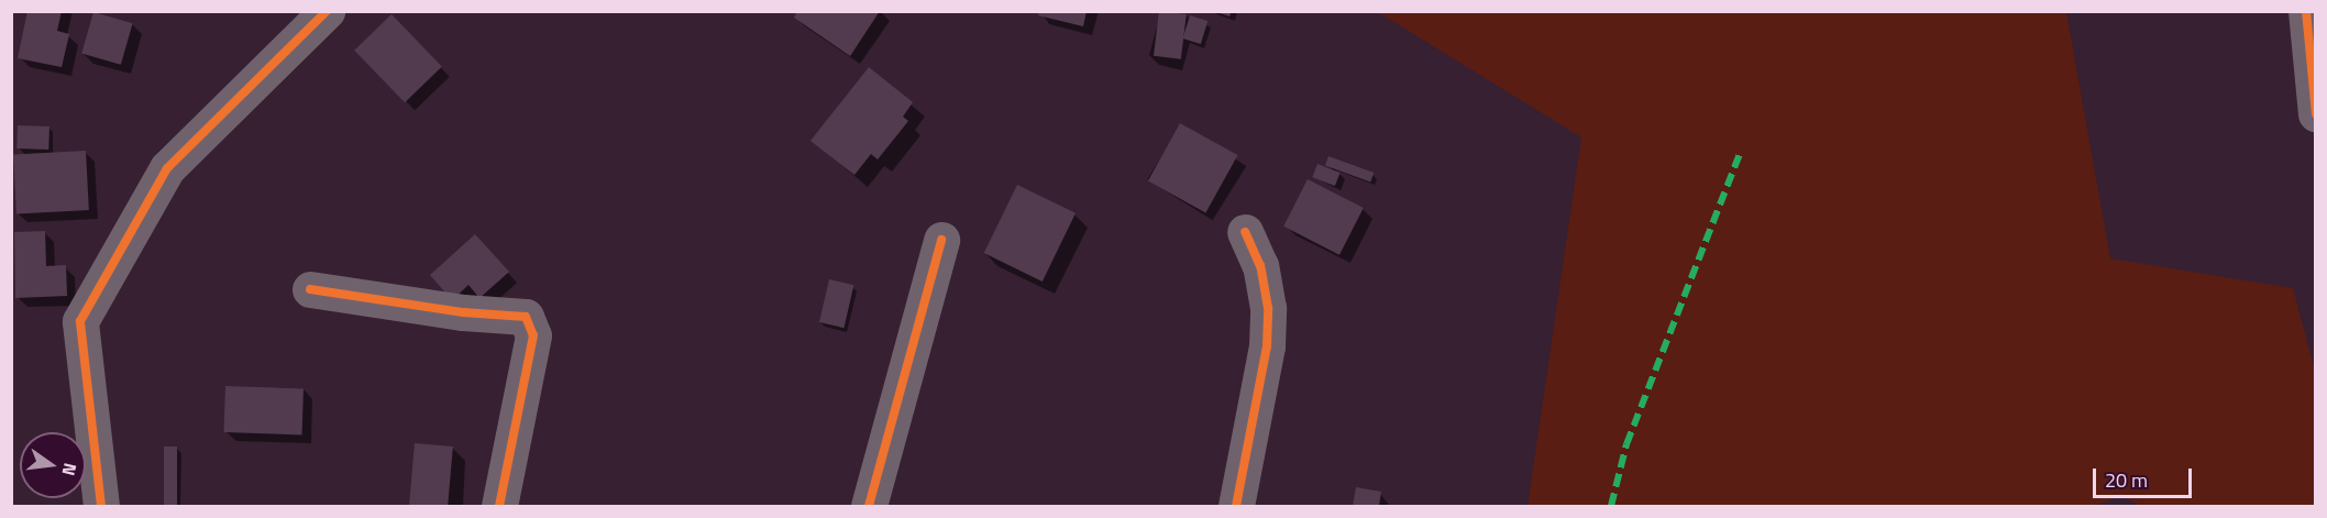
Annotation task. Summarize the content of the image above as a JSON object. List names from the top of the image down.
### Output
{
  "scale_bar": "20 m",
  "north": "right"
}
